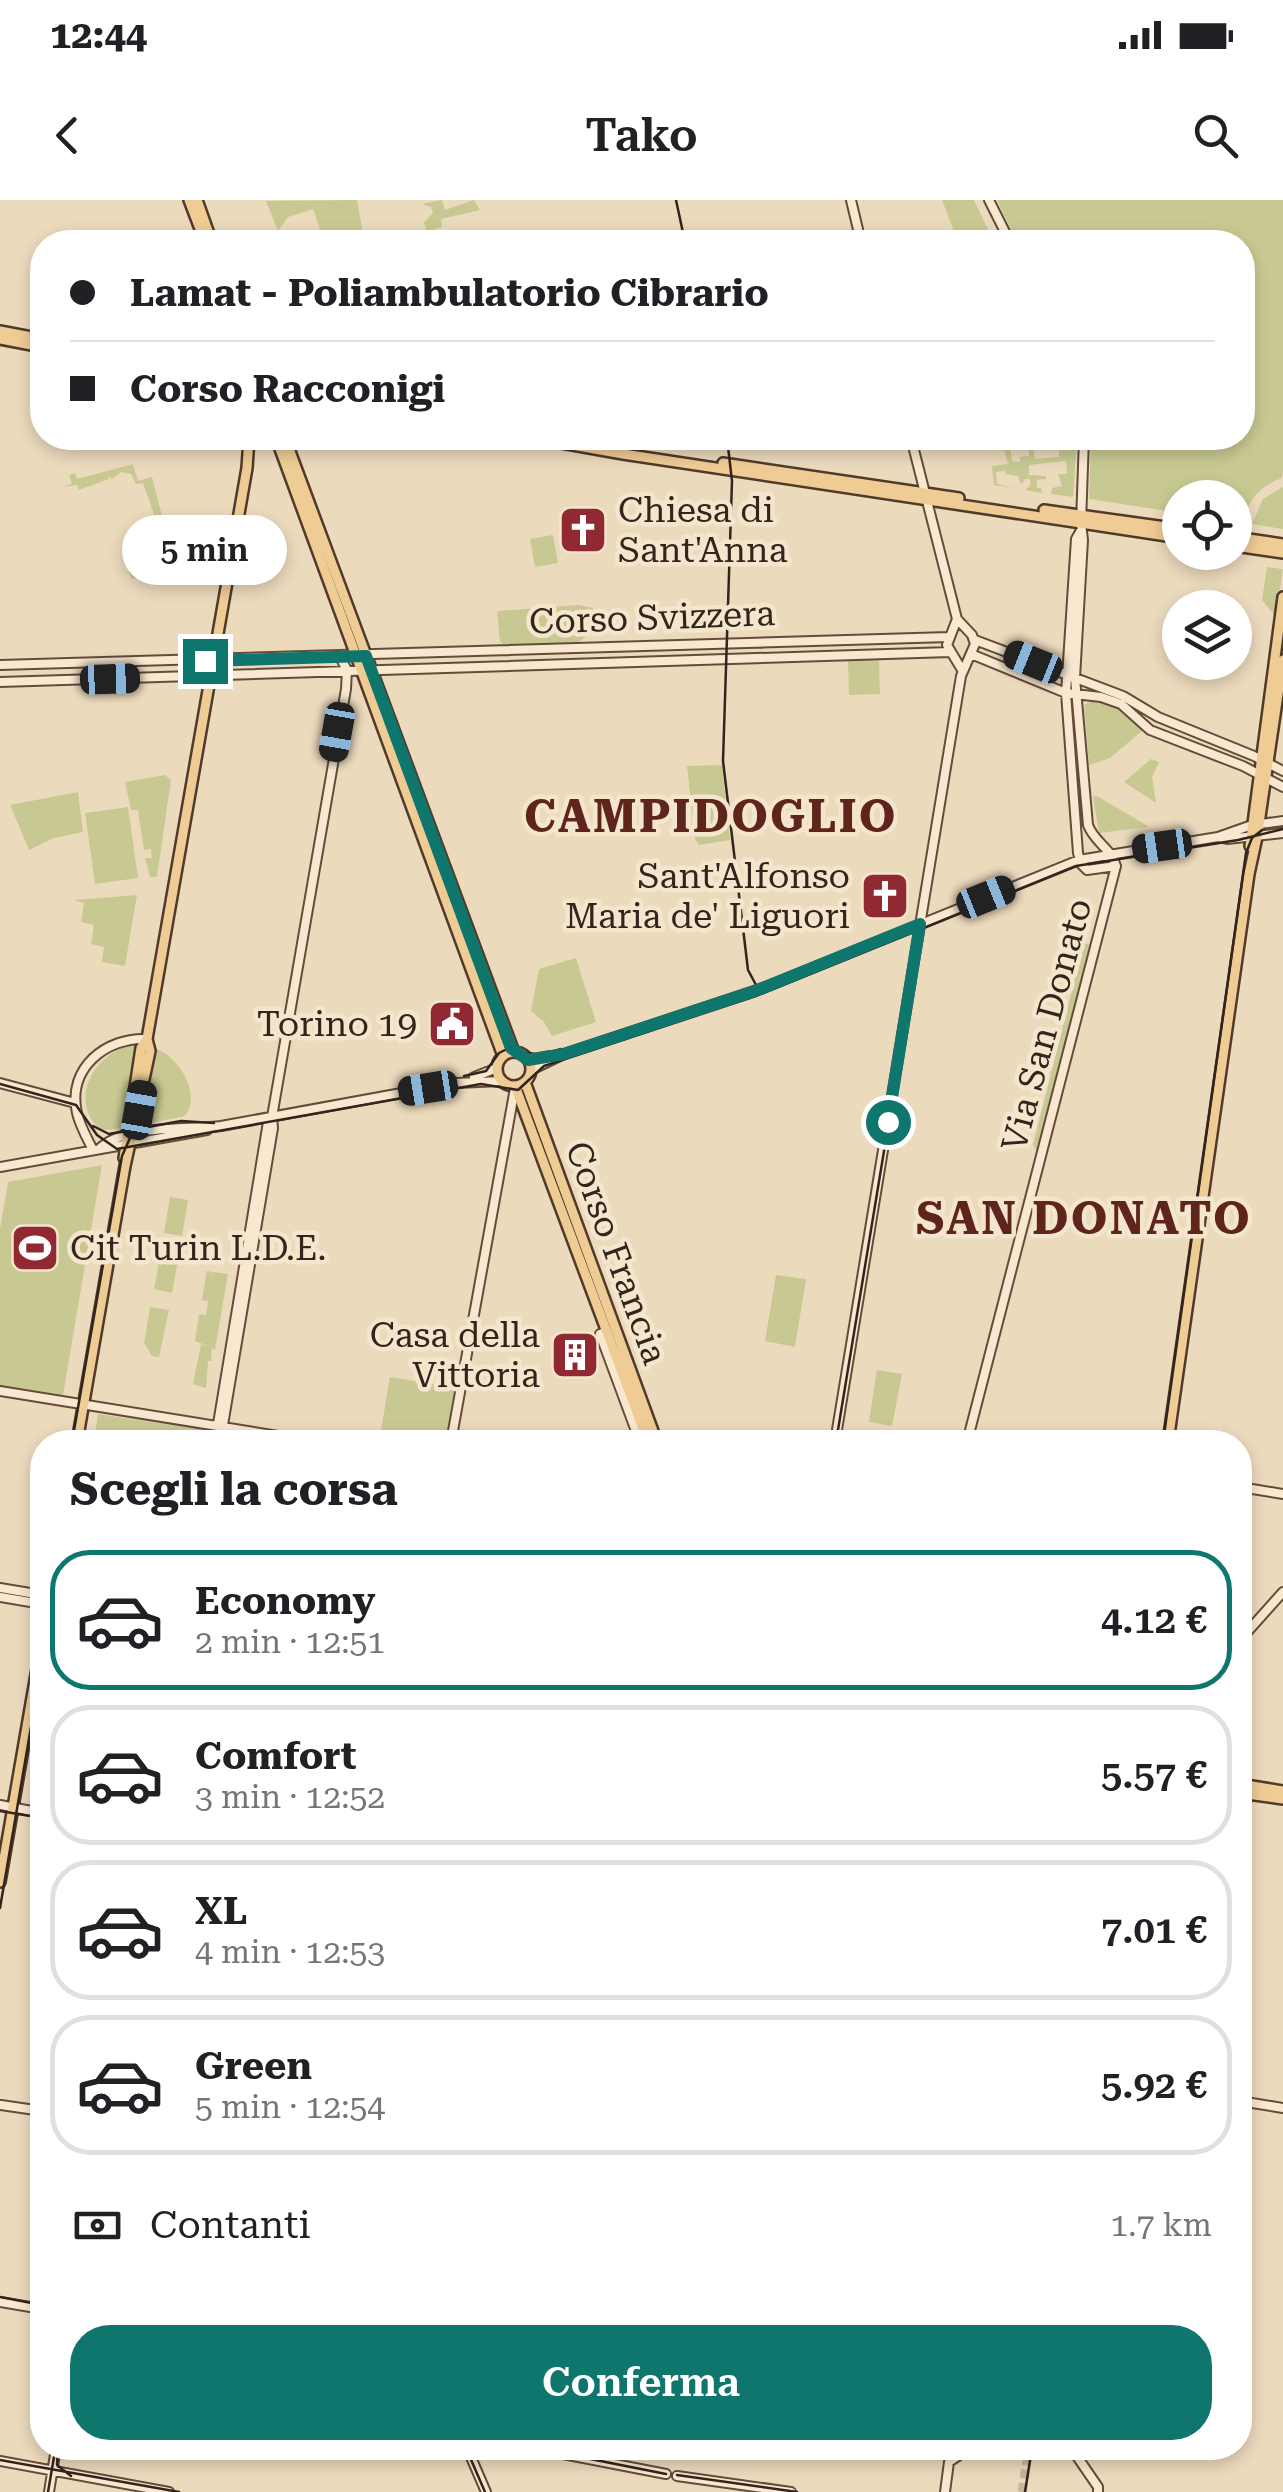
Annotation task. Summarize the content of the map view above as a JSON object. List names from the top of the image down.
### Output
{
  "streets": {
    "main road": ["Corso Francia"],
    "street": ["Corso Svizzera", "Via San Donato"]
  },
  "districts": ["CAMPIDOGLIO", "SAN DONATO"],
  "places": {
    "church": ["Chiesa di Sant'Anna", "Sant'Alfonso Maria de' Liguori"],
    "public building": ["Torino 19"],
    "sports": ["Cit Turin L.D.E."],
    "building": ["Casa della Vittoria"]
  },
  "page": {
    "status": "12:44",
    "header": "Tako",
    "banner": ["Lamat - Poliambulatorio Cibrario", "Corso Racconigi"],
    "bubble": "5 min",
    "heading": "Scegli la corsa",
    "list": [
      {
        "name": "Economy",
        "note": "2 min · 12:51",
        "value": "4.12 €"
      },
      {
        "name": "Comfort",
        "note": "3 min · 12:52",
        "value": "5.57 €"
      },
      {
        "name": "XL",
        "note": "4 min · 12:53",
        "value": "7.01 €"
      },
      {
        "name": "Green",
        "note": "5 min · 12:54",
        "value": "5.92 €"
      }
    ],
    "pay": ["Contanti", "1.7 km"],
    "buttons": "Conferma"
  }
}
